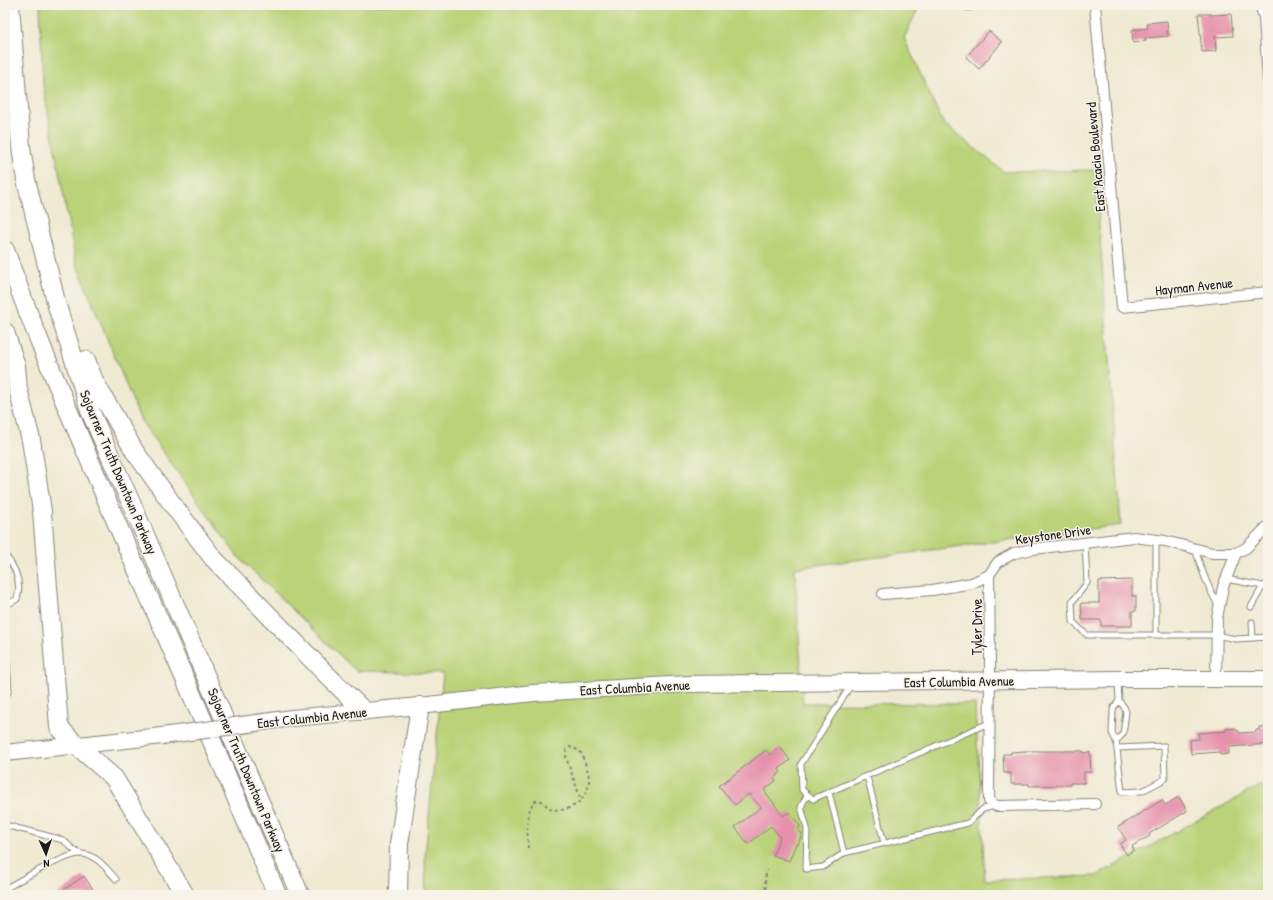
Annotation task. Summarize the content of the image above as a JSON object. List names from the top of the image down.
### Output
{
  "streets": {
    "highway": ["Sojourner Truth Downtown Parkway"],
    "main road": ["East Columbia Avenue"],
    "street": [
      "East Acacia Boulevard",
      "Hayman Avenue",
      "Keystone Drive",
      "Tyler Drive"
    ]
  },
  "crossings": [
    ["East Acacia Boulevard", "Hayman Avenue"],
    ["Keystone Drive", "Tyler Drive"],
    ["Tyler Drive", "East Columbia Avenue"]
  ],
  "north": "bottom"
}
